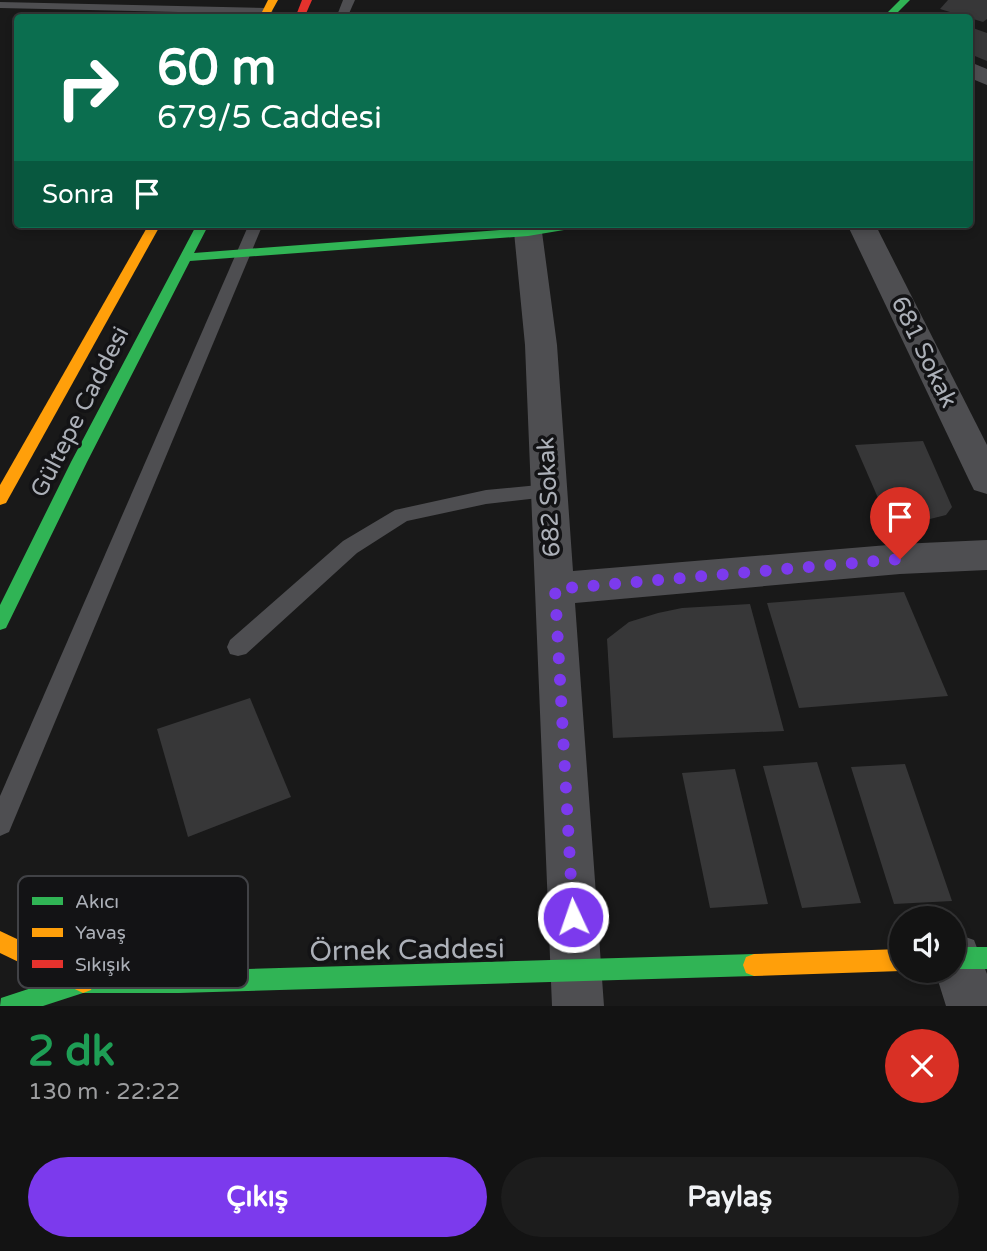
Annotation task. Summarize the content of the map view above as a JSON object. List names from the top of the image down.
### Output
{
  "streets": {
    "street": [
      "681 Sokak",
      "Gültepe Caddesi",
      "682 Sokak",
      "Örnek Caddesi"
    ]
  },
  "crossings": [
    ["682 Sokak", "Örnek Caddesi"]
  ],
  "legend": ["Akıcı", "Yavaş", "Sıkışık"],
  "page": {
    "turn": ["60 m", "679/5 Caddesi"],
    "then": "Sonra",
    "heading": ["2 dk", "130 m · 22:22"],
    "buttons": ["Çıkış", "Paylaş"]
  }
}
